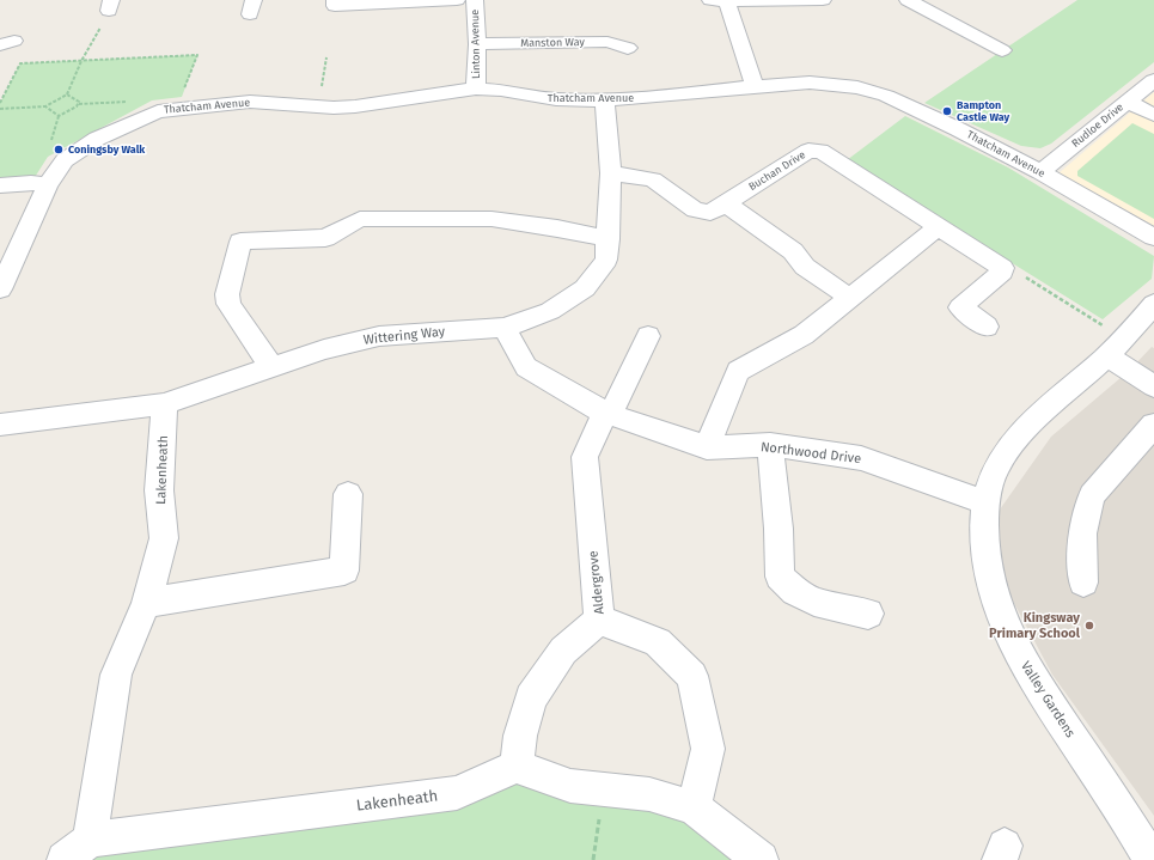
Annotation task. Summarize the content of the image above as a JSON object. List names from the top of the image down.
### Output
{
  "streets": {
    "street": [
      "Manston Way",
      "Linton Avenue",
      "Thatcham Avenue",
      "Rudloe Drive",
      "Buchan Drive",
      "Wittering Way",
      "Northwood Drive",
      "Lakenheath",
      "Aldergrove",
      "Valley Gardens"
    ]
  },
  "crossings": [
    ["Manston Way", "Linton Avenue"],
    ["Linton Avenue", "Thatcham Avenue"],
    ["Thatcham Avenue", "Rudloe Drive"],
    ["Thatcham Avenue", "Wittering Way"],
    ["Buchan Drive", "Wittering Way"],
    ["Wittering Way", "Lakenheath"],
    ["Northwood Drive", "Aldergrove"],
    ["Northwood Drive", "Valley Gardens"]
  ],
  "places": ["Bampton Castle Way", "Coningsby Walk", "Kingsway Primary School"]
}
